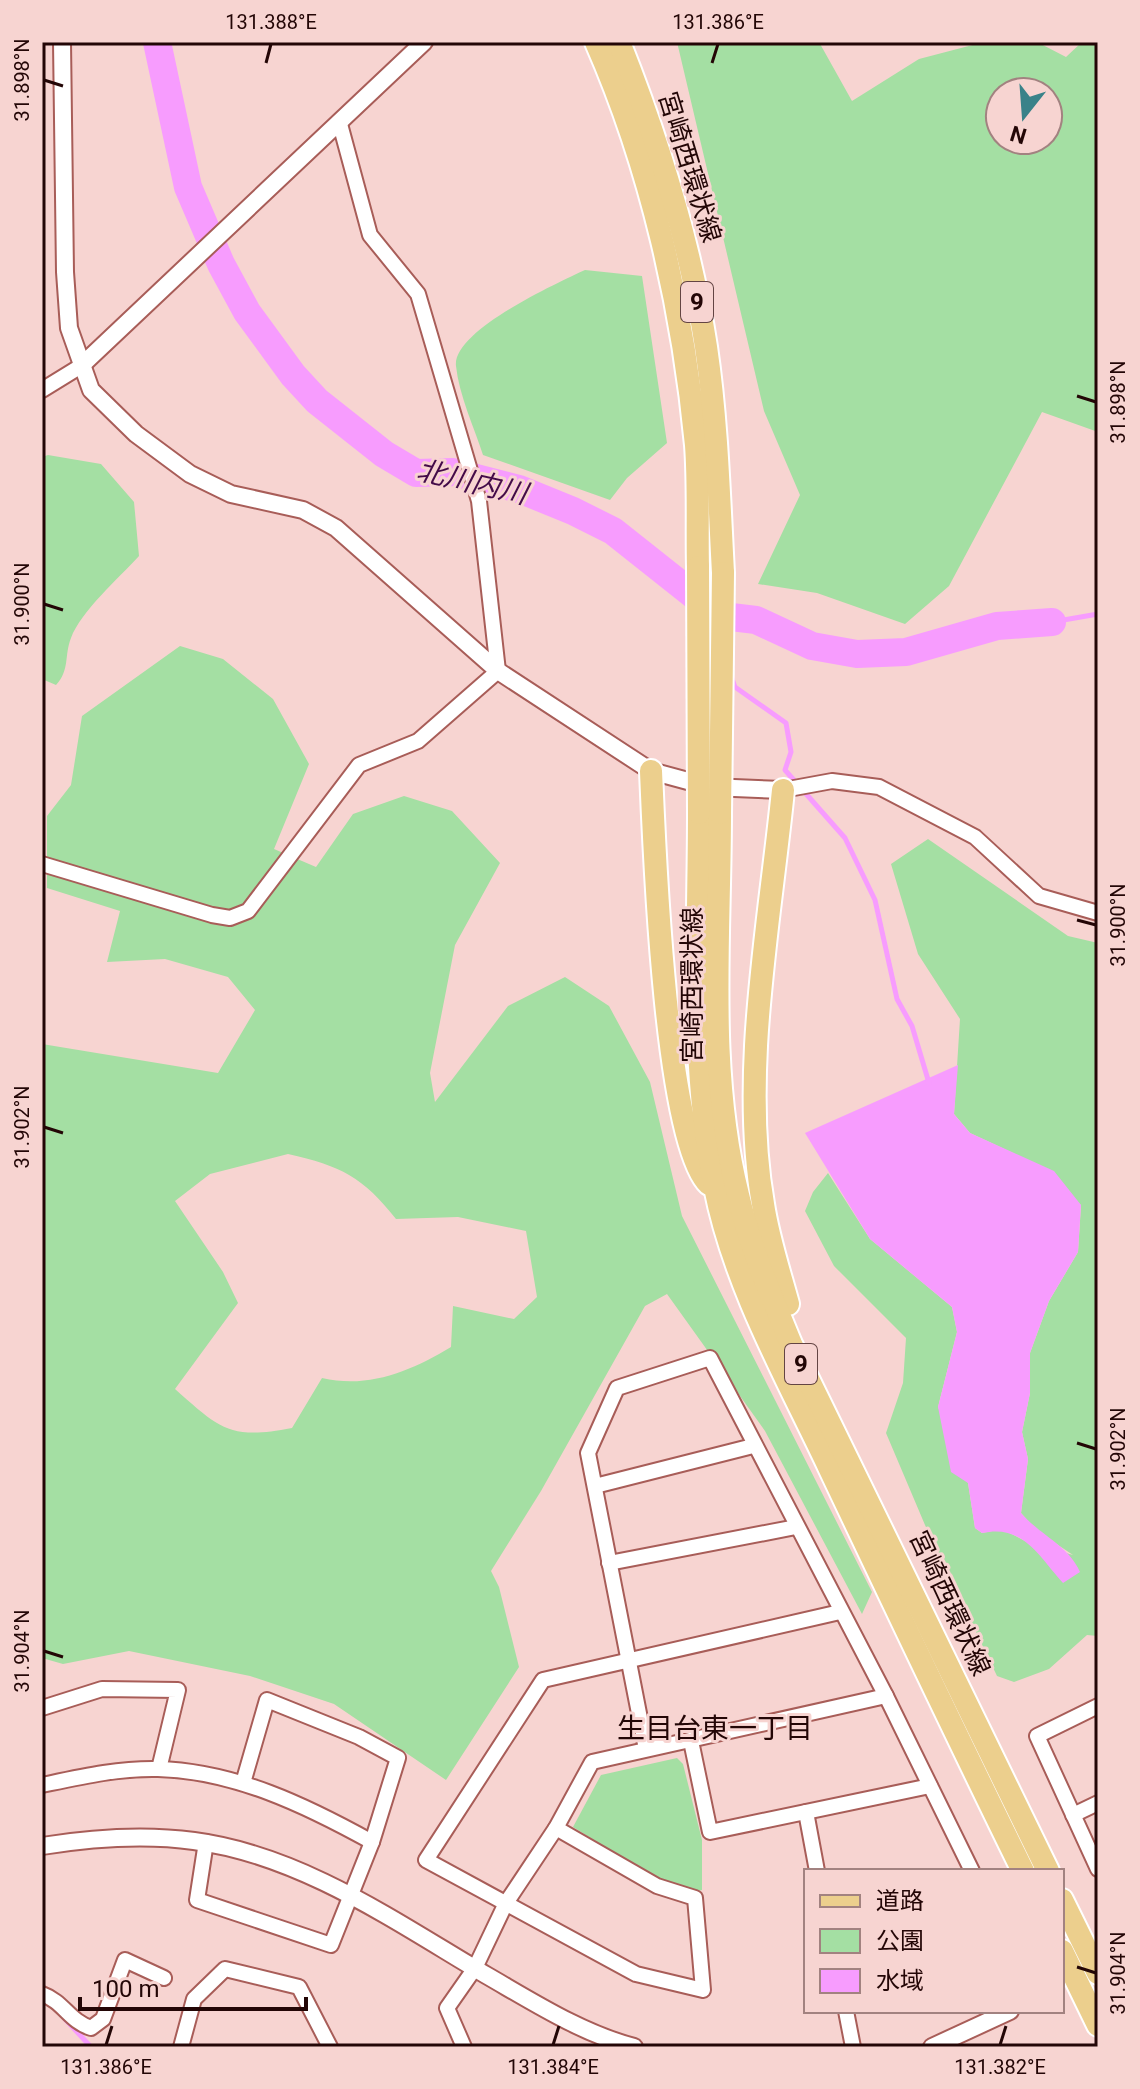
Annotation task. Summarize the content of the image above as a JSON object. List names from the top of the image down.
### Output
{
  "streets": {
    "main road": ["宮崎西環状線", "9"]
  },
  "districts": ["生目台東一丁目"],
  "water": ["北川内川"],
  "legend": ["道路", "公園", "水域"],
  "scale_bar": "100 m",
  "north": "bottom",
  "coordinates": [
    "131.388°E",
    "131.386°E",
    "31.898°N",
    "31.900°N",
    "31.902°N",
    "31.904°N",
    "131.384°E",
    "131.382°E"
  ]
}
